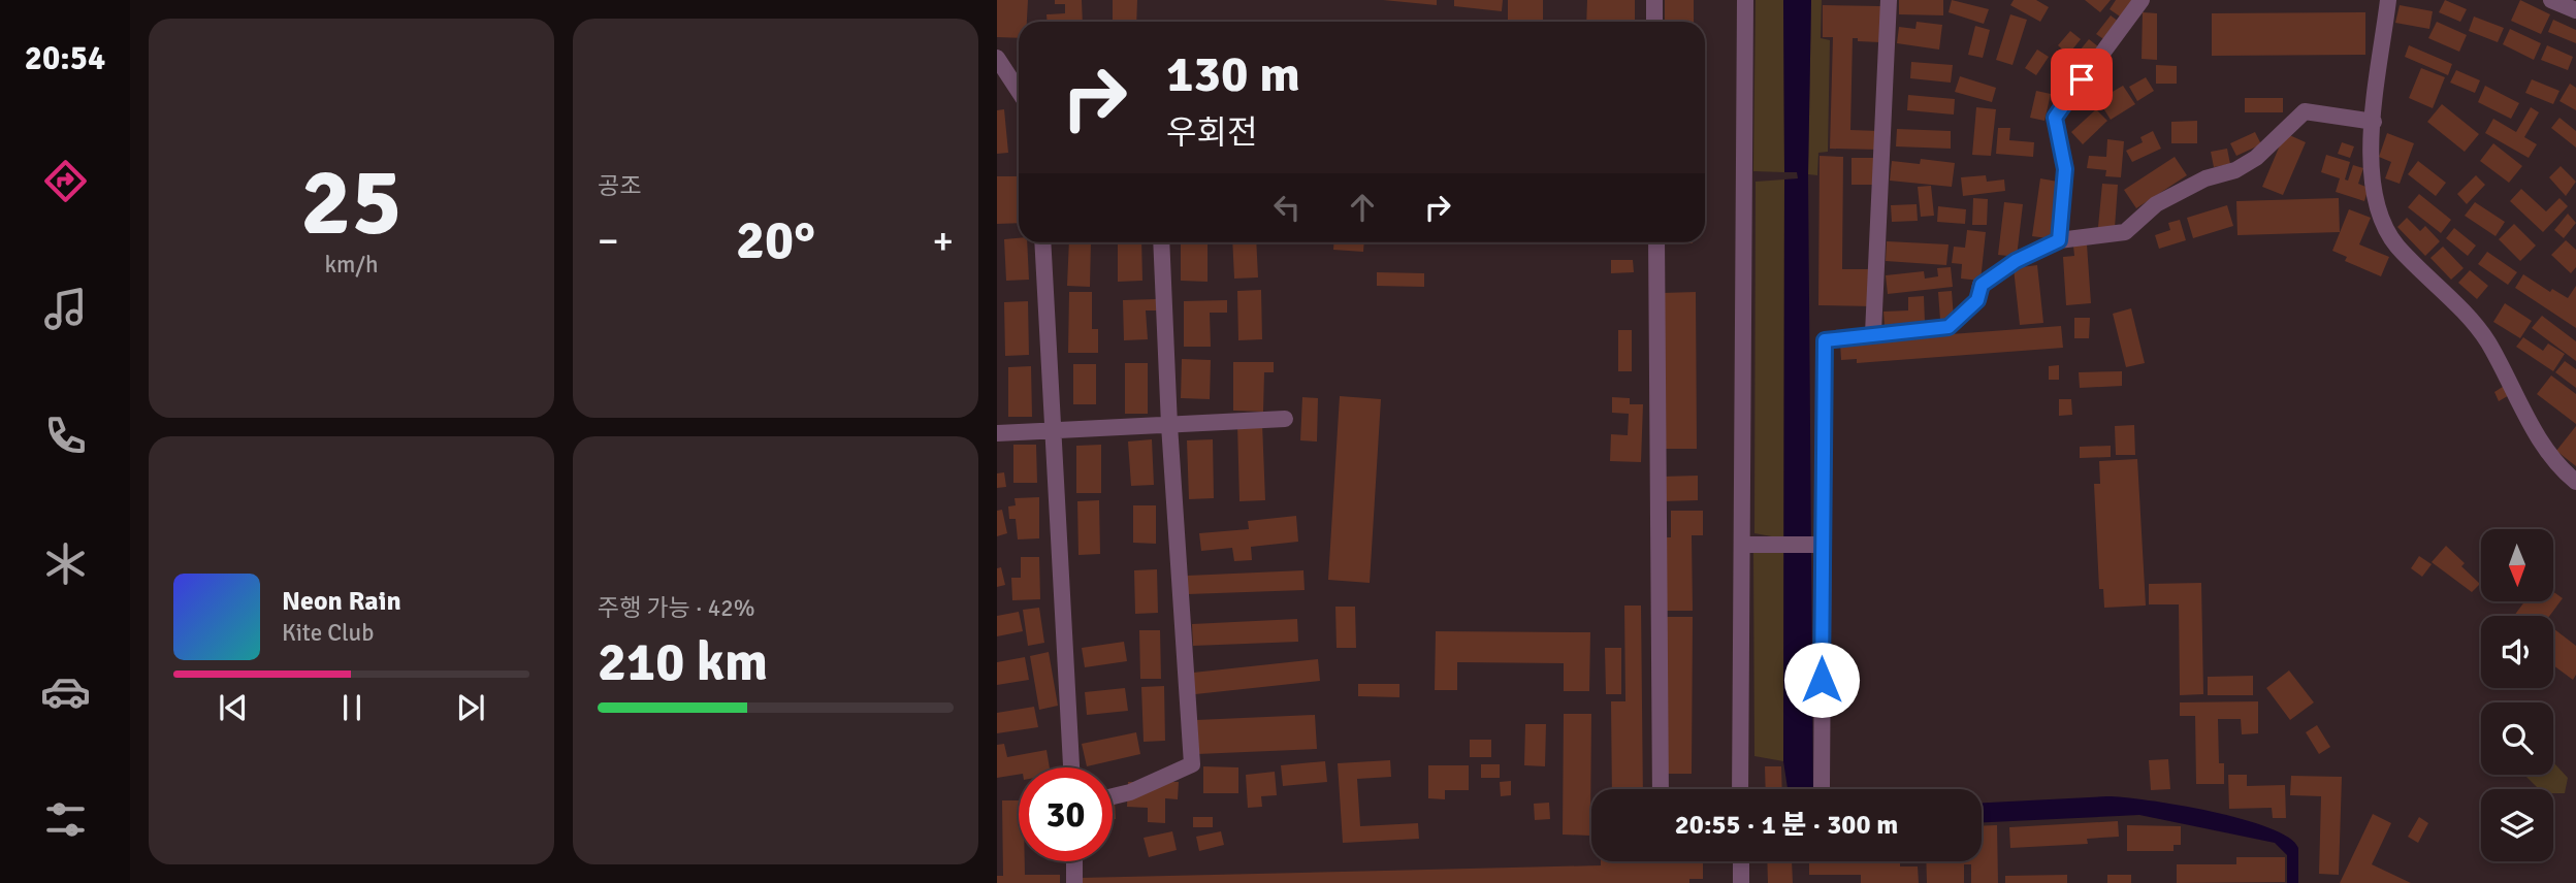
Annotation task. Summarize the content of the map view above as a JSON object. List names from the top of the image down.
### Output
{
  "north": "bottom",
  "page": {
    "tabs": "20:54",
    "tile": [
      ["25", "km/h"],
      "공조",
      ["주행 가능 · 42%", "210 km"]
    ],
    "turn": ["130 m", "우회전"],
    "heat": ["−", "20°", "+"],
    "song": ["Neon Rain", "Kite Club"],
    "limit": "30",
    "trip": "20:55 · 1 분 · 300 m"
  }
}
